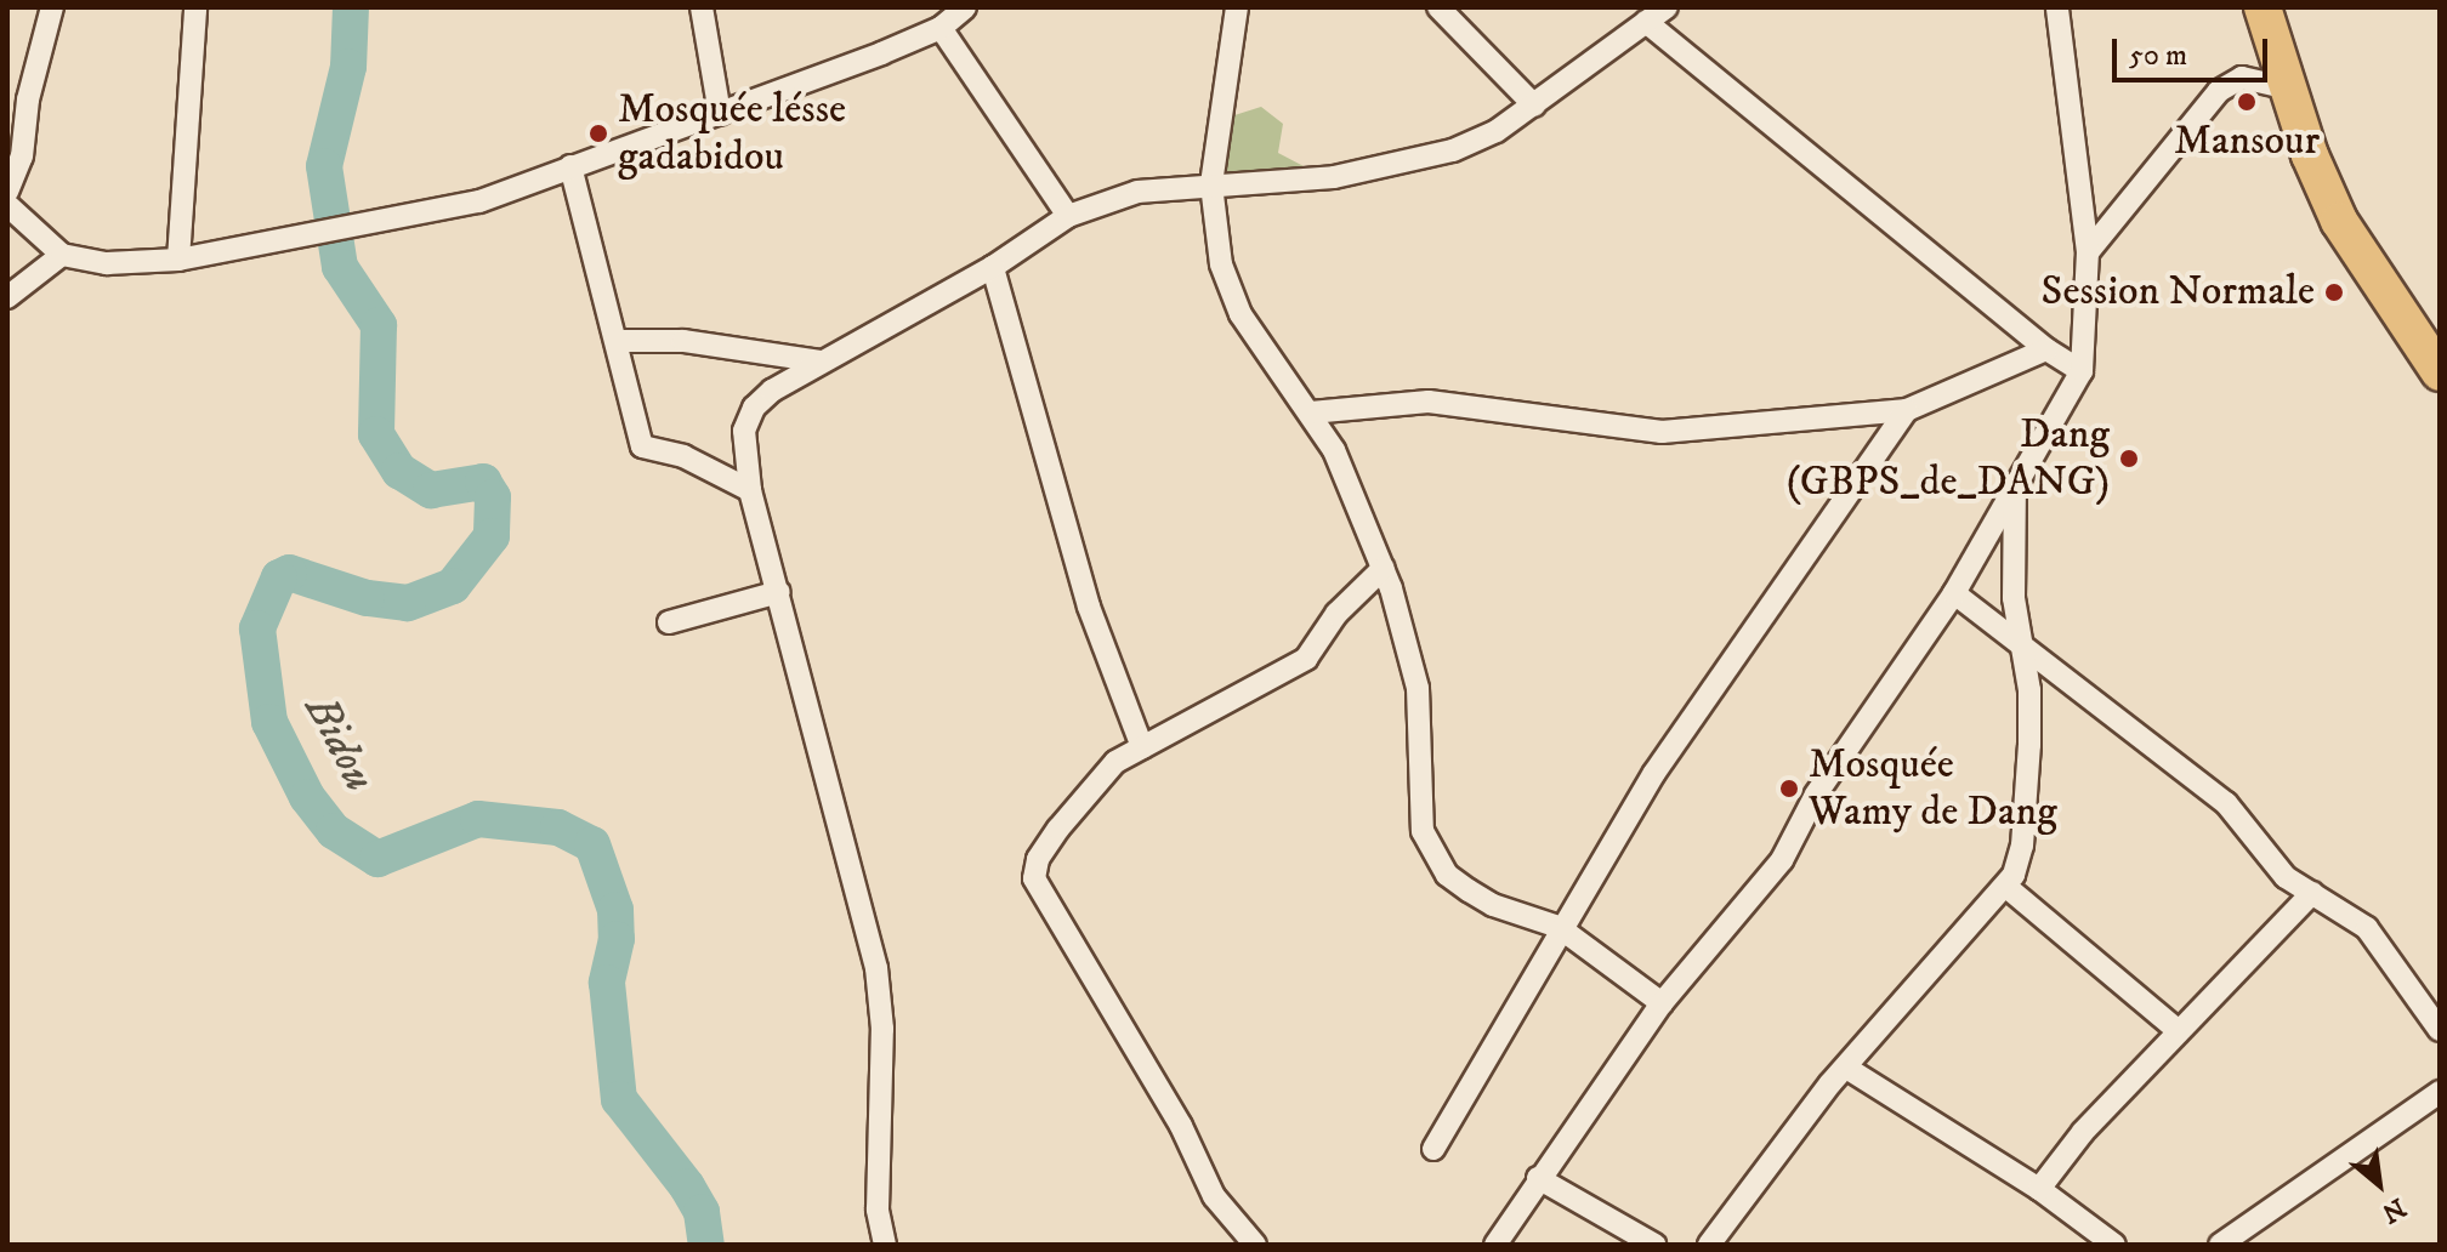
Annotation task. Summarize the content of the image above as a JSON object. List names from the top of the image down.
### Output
{
  "water": ["Bidou"],
  "places": [
    "Mansour",
    "Mosquée lésse gadabidou",
    "Session Normale",
    "Dang (GBPS_de_DANG)",
    "Mosquée Wamy de Dang"
  ],
  "scale_bar": "50 m",
  "north": "bottom right"
}
